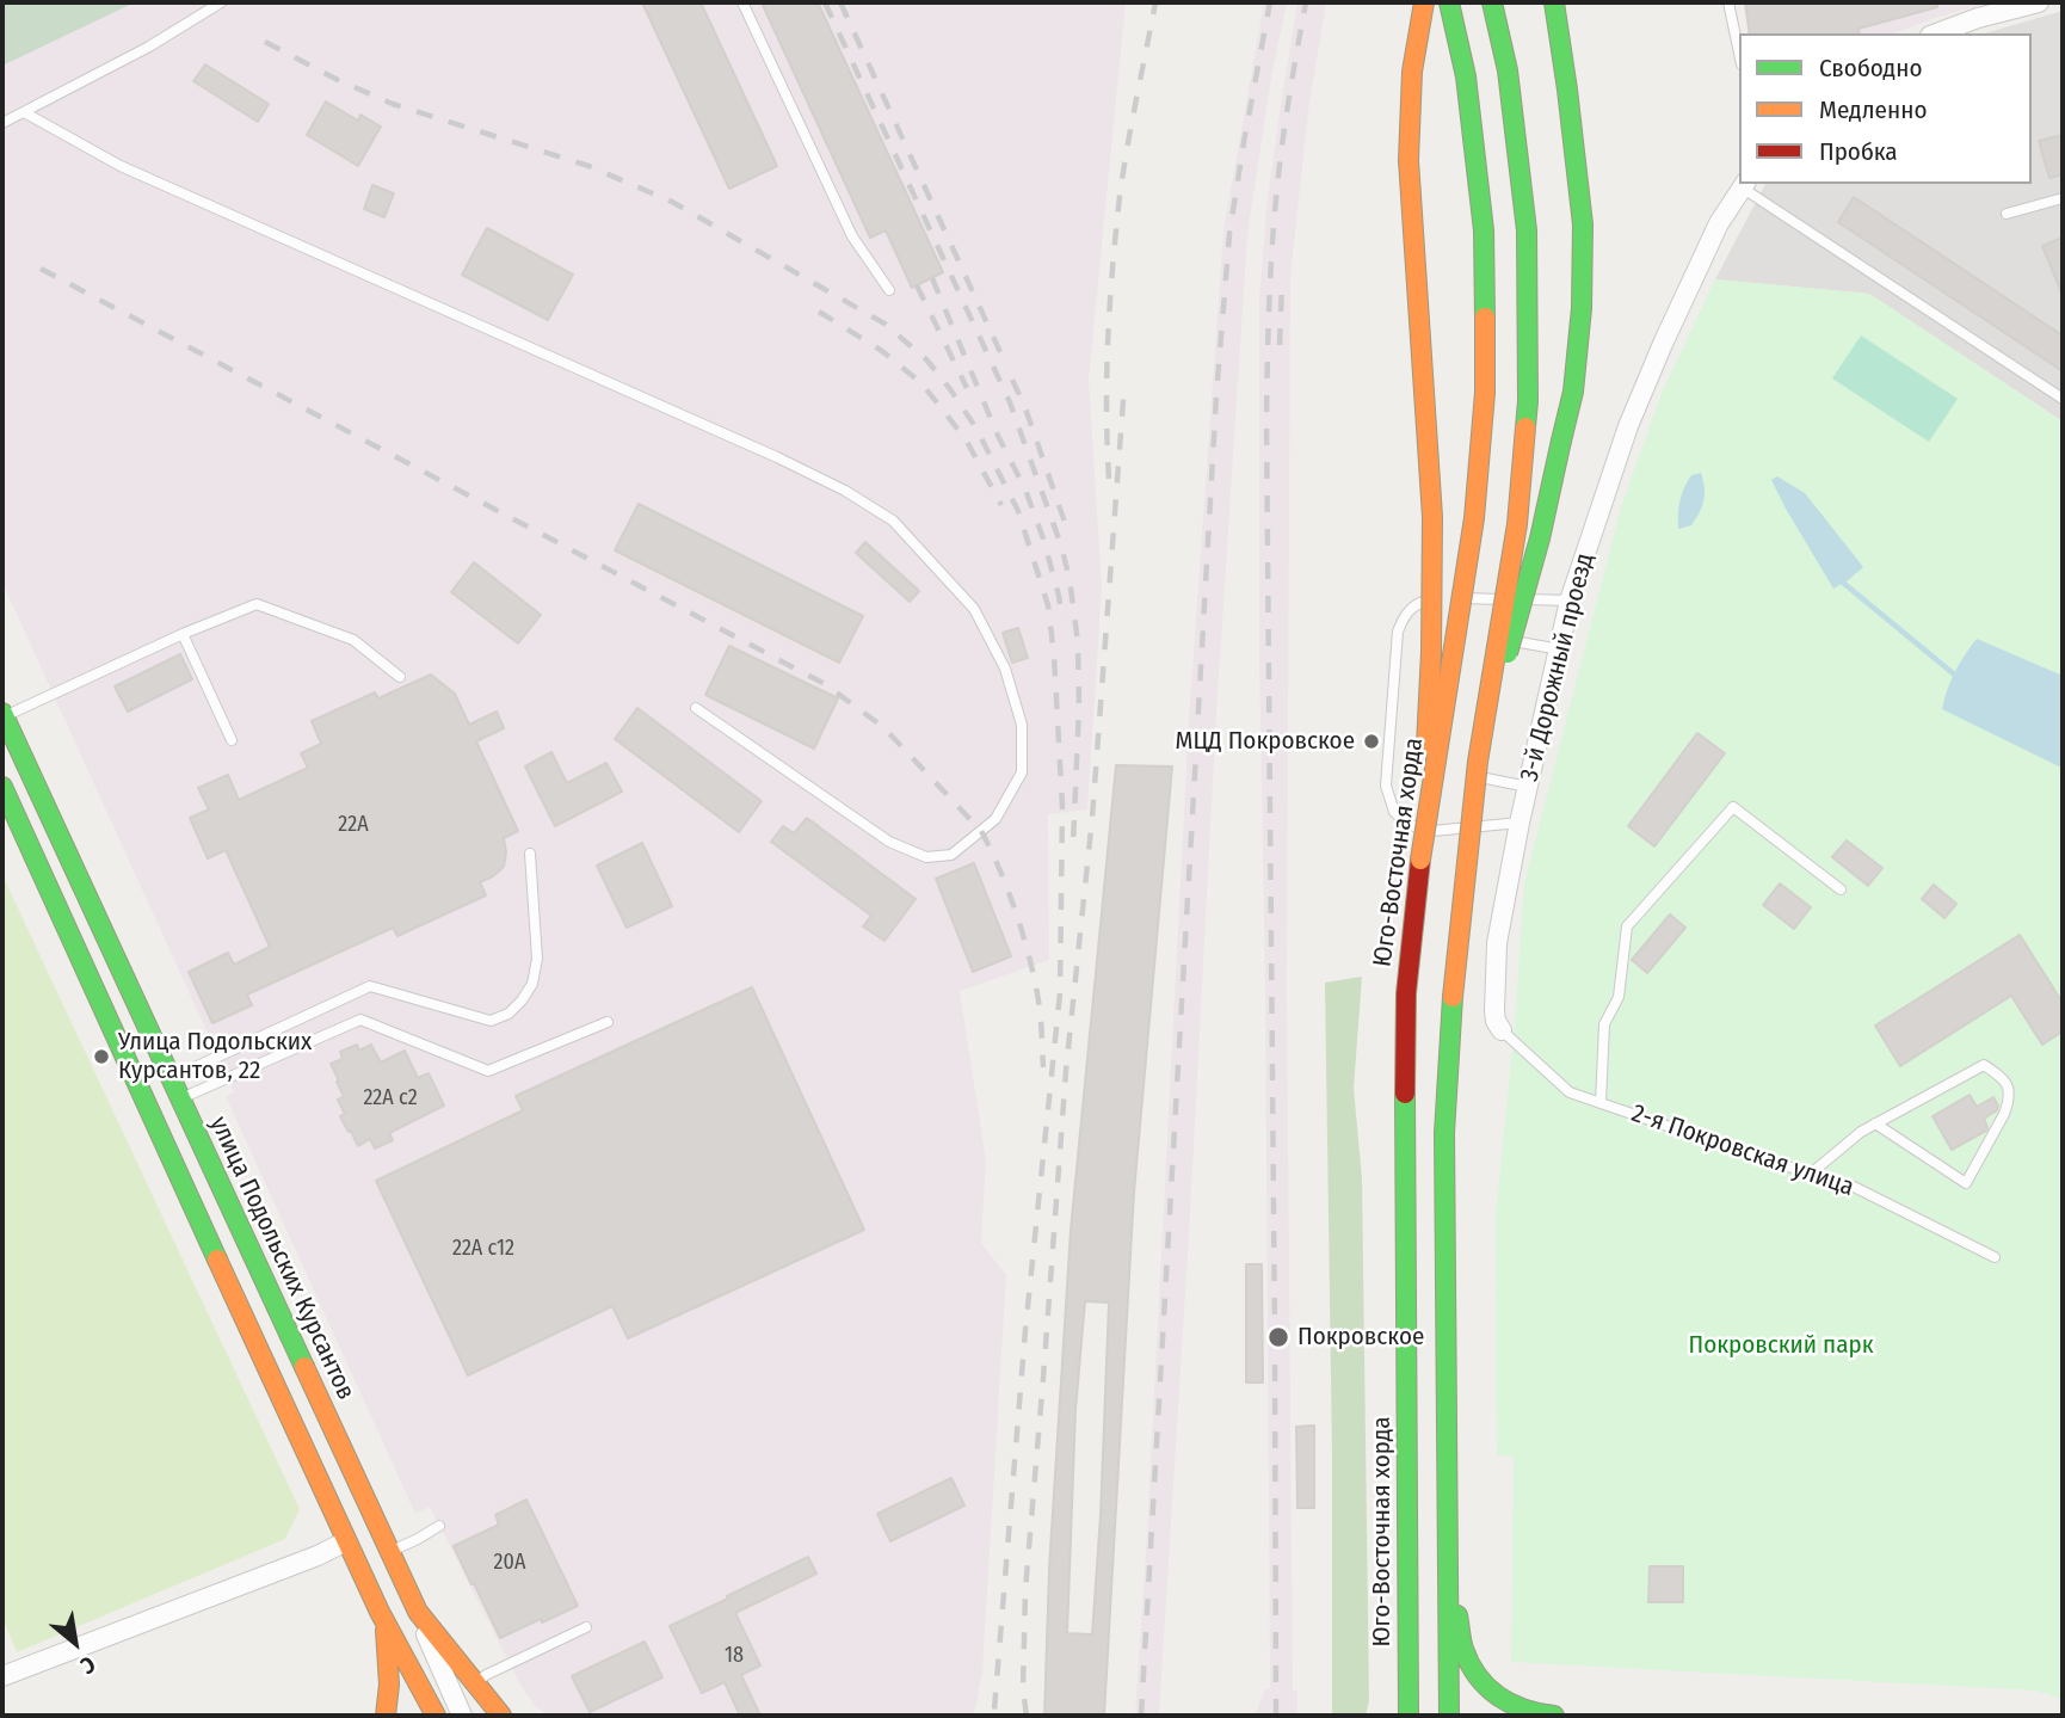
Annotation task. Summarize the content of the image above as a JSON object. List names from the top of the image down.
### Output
{
  "streets": {
    "main road": ["Юго-Восточная хорда", "улица Подольских Курсантов"],
    "street": ["3-й Дорожный проезд"],
    "lane": ["2-я Покровская улица"]
  },
  "crossings": [
    ["3-й Дорожный проезд", "2-я Покровская улица"]
  ],
  "parks": ["Покровский парк"],
  "places": ["МЦД Покровское", "Улица Подольских Курсантов, 22", "Покровское"],
  "house_numbers": [
    "22А",
    "22А с2",
    "22А с12",
    "20А",
    "18"
  ],
  "legend": ["Свободно", "Медленно", "Пробка"],
  "north": "bottom right"
}
